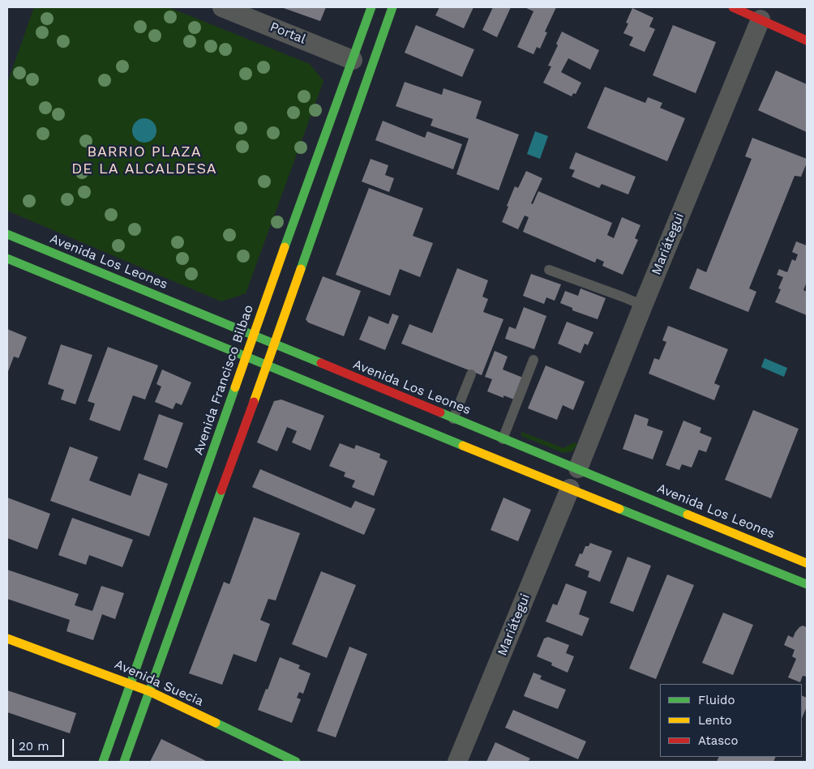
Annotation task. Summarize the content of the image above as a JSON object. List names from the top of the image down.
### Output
{
  "streets": {
    "main road": ["Avenida Los Leones", "Avenida Francisco Bilbao", "Avenida Suecia"],
    "street": ["Portal", "Mariátegui"]
  },
  "crossings": [
    ["Portal", "Avenida Francisco Bilbao"],
    ["Mariátegui", "Avenida Los Leones"],
    ["Avenida Los Leones", "Avenida Francisco Bilbao"],
    ["Avenida Francisco Bilbao", "Avenida Suecia"]
  ],
  "districts": ["BARRIO PLAZA DE LA ALCALDESA"],
  "legend": ["Fluido", "Lento", "Atasco"],
  "scale_bar": "20 m"
}
